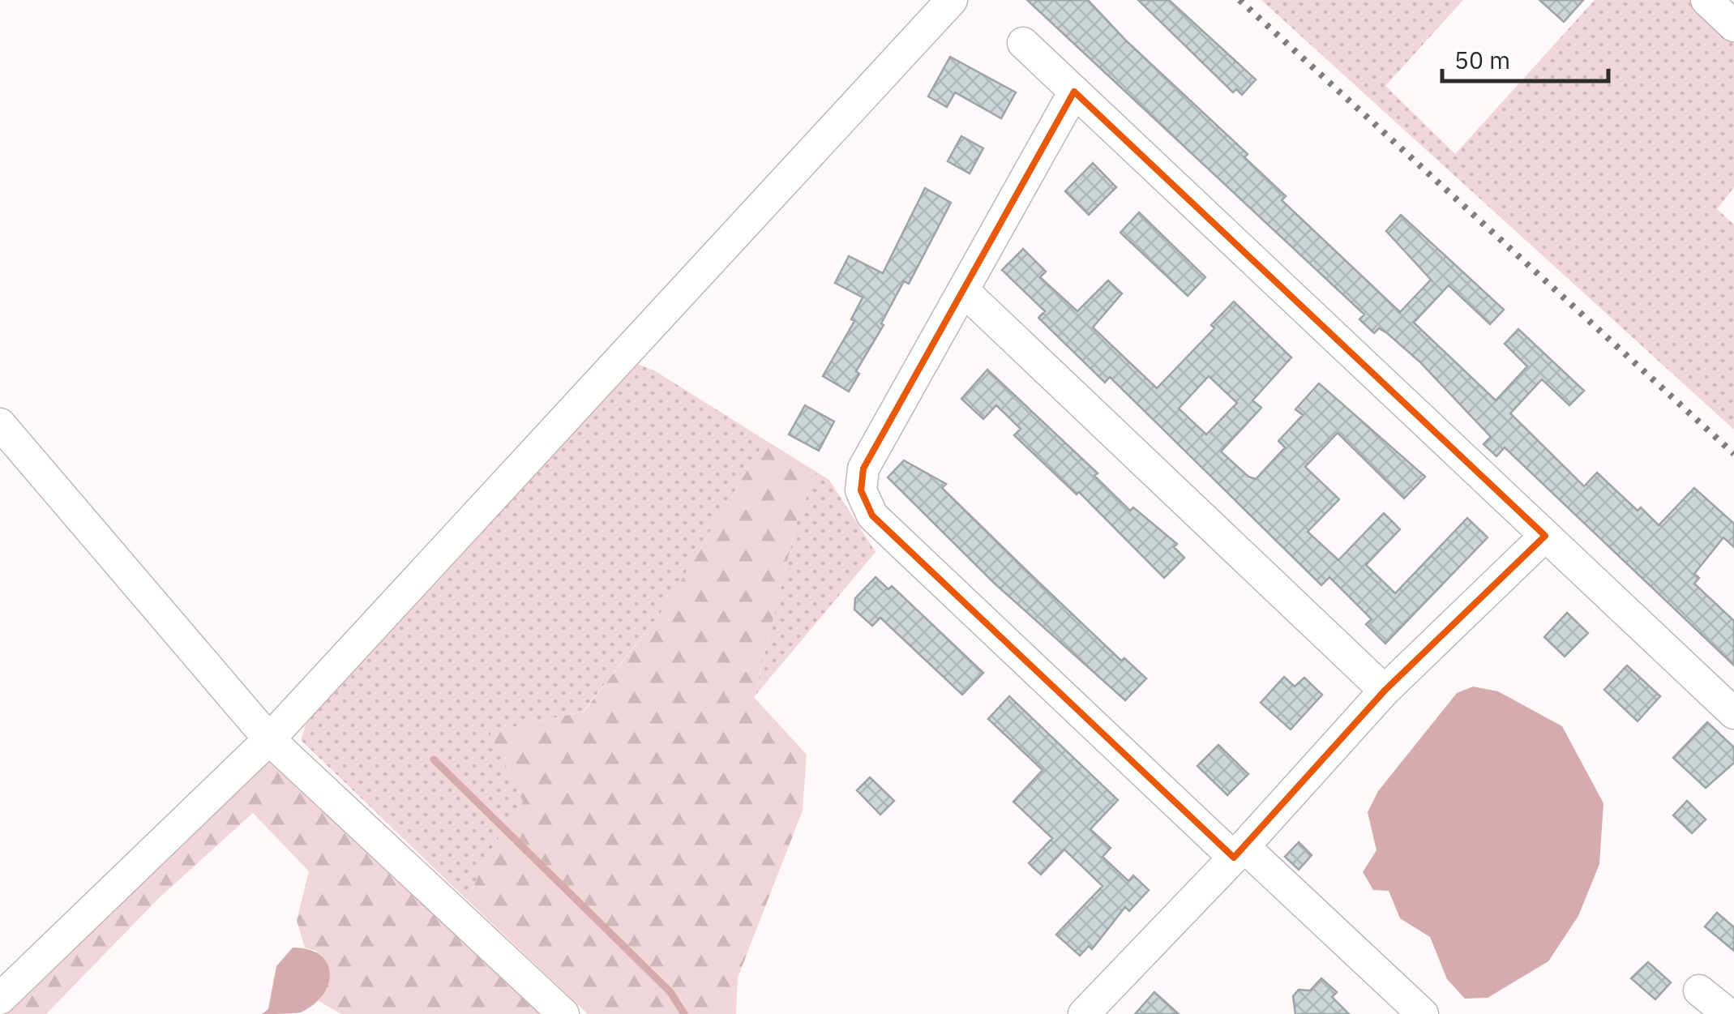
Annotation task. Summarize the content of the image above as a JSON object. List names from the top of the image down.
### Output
{
  "scale_bar": "50 m"
}
